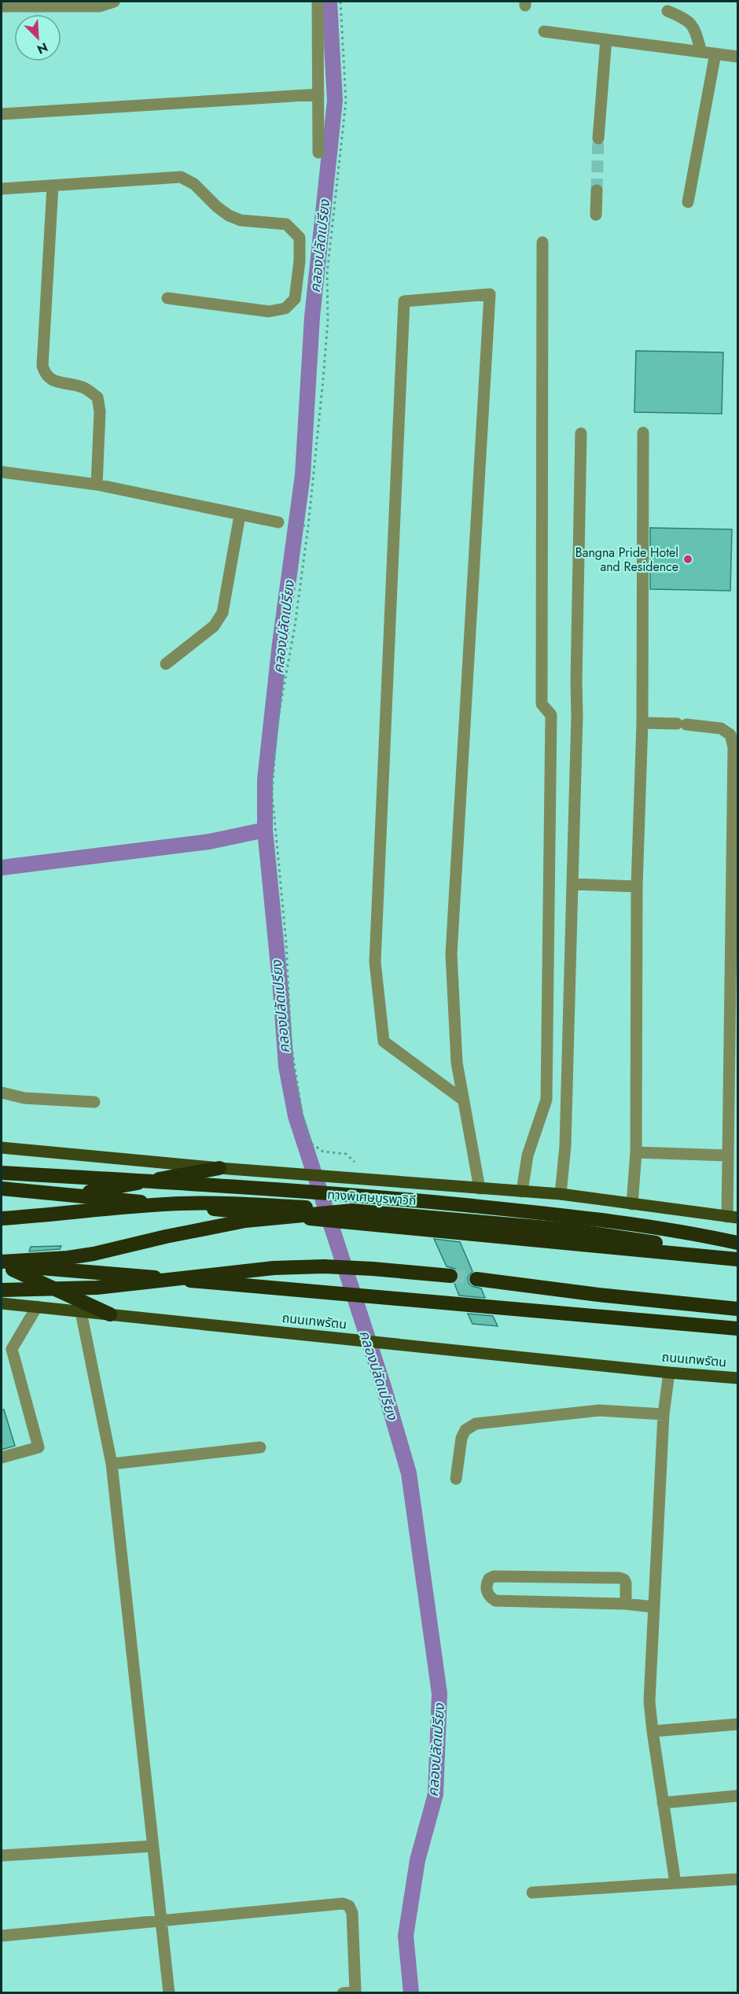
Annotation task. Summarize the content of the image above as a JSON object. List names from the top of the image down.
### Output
{
  "streets": {
    "highway": ["ทางพิเศษบูรพาวิถี"],
    "main road": ["ถนนเทพรัตน"]
  },
  "water": ["คลองปลัดเปรียง"],
  "places": ["Bangna Pride Hotel and Residence"],
  "north": "bottom right"
}
